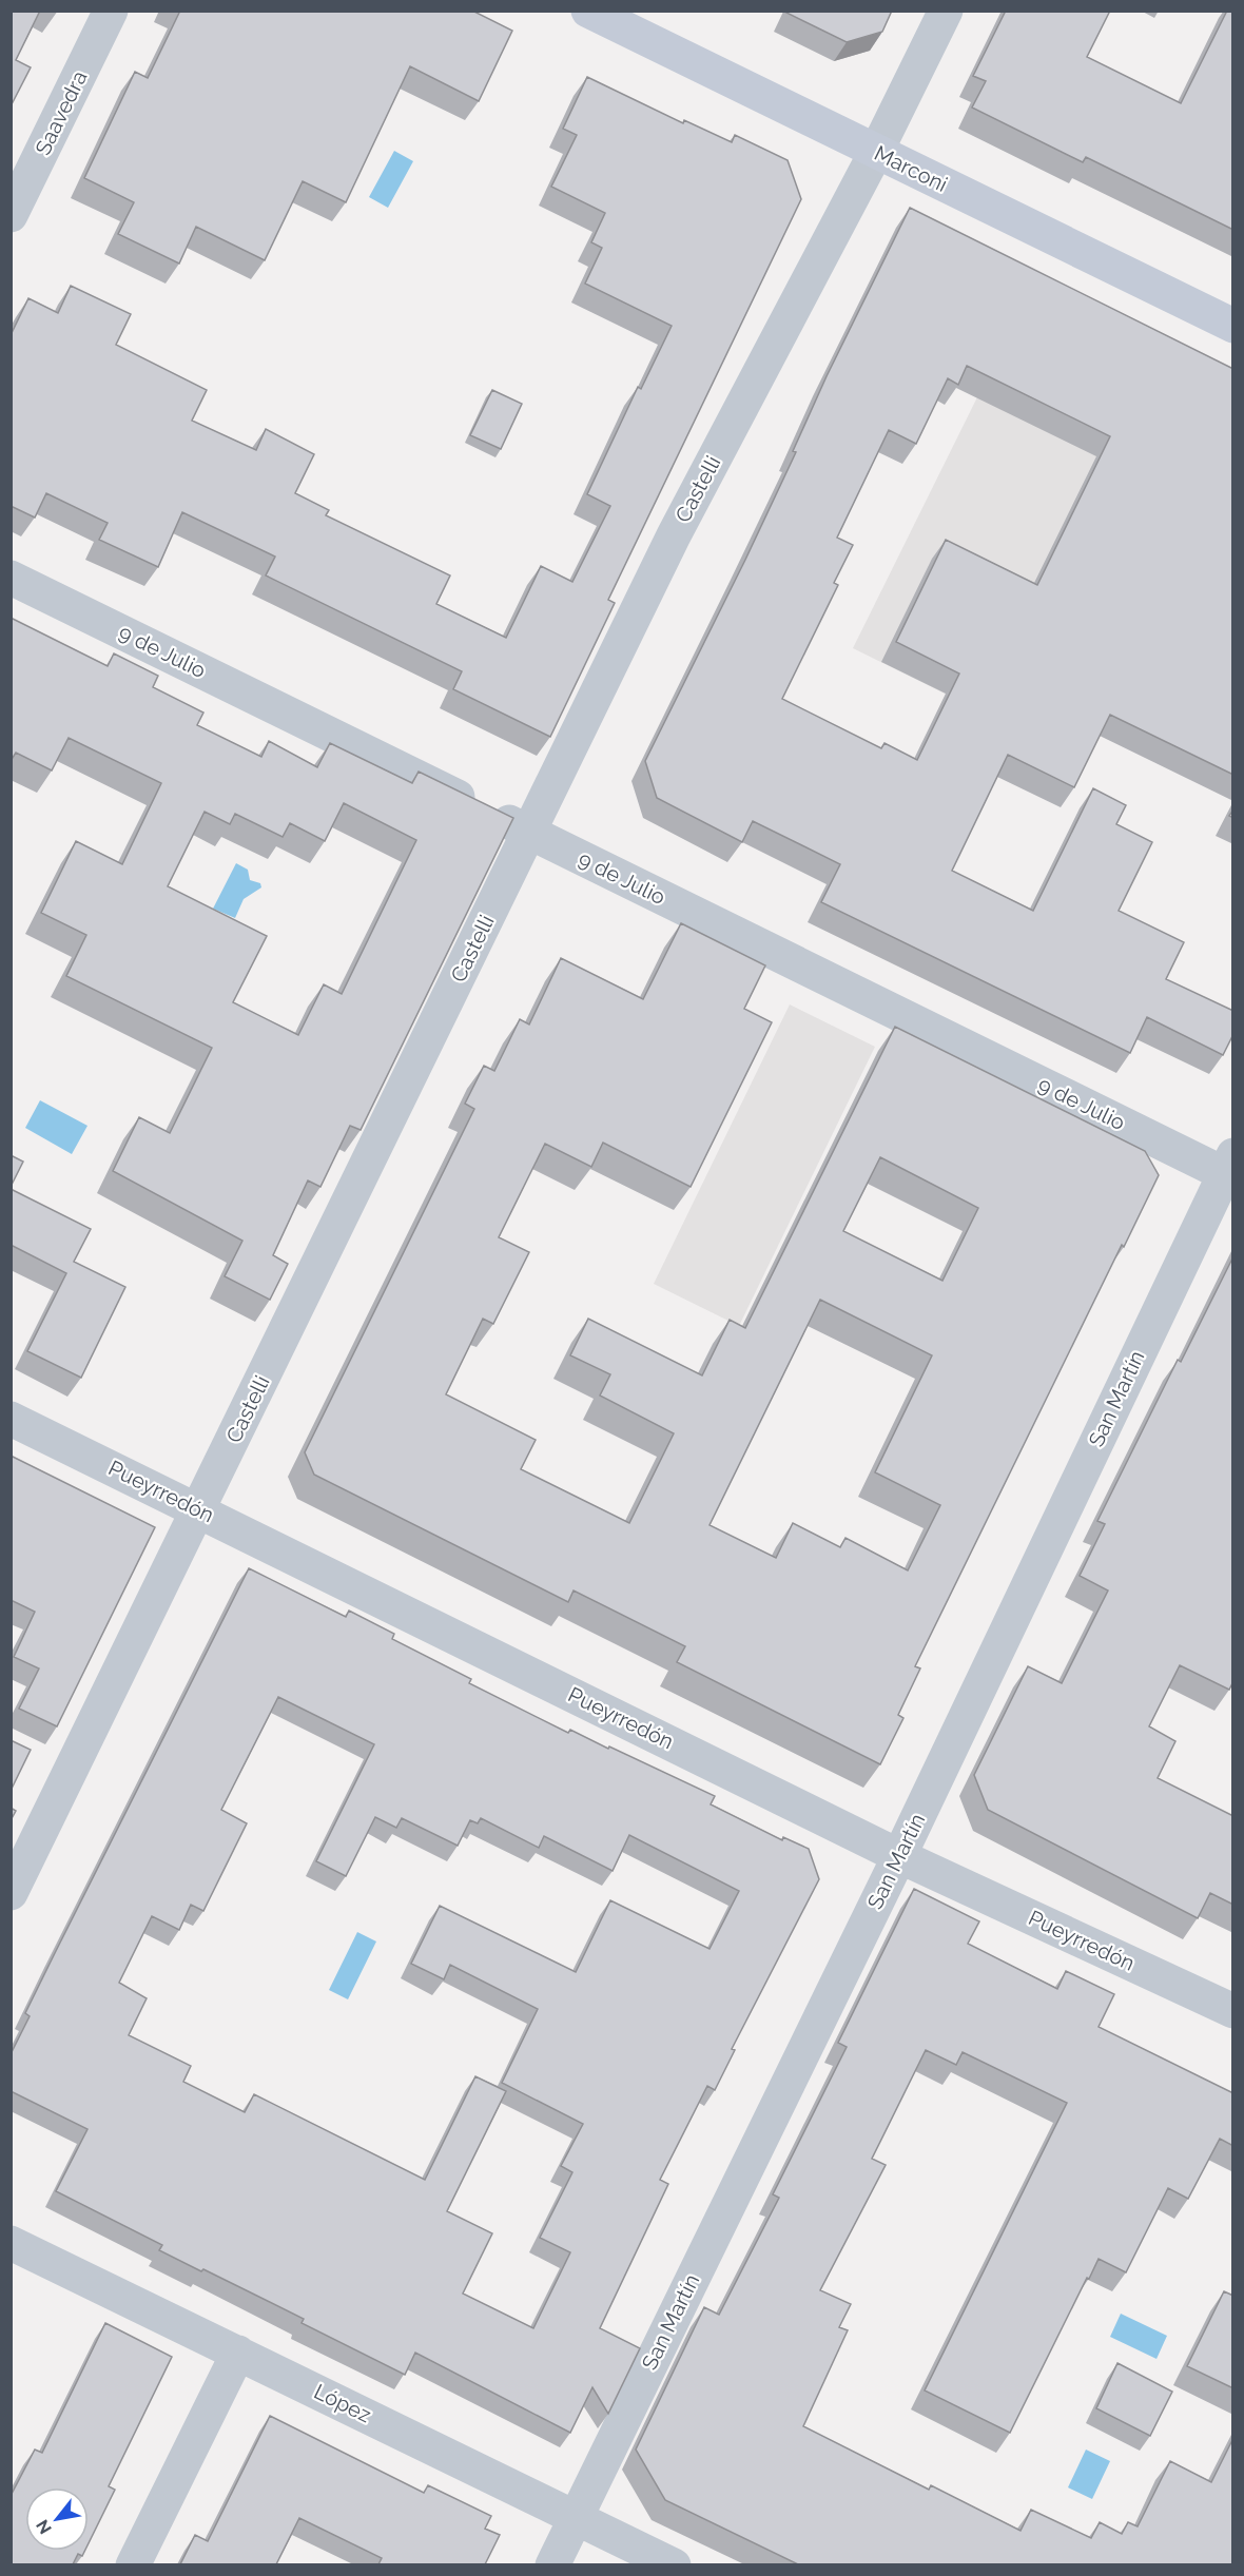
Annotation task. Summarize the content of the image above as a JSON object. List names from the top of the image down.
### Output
{
  "streets": {
    "main road": ["Marconi"],
    "street": [
      "Saavedra",
      "Castelli",
      "9 de Julio",
      "San Martín",
      "Pueyrredón",
      "López"
    ]
  },
  "crossings": [
    ["Marconi", "Castelli"],
    ["Castelli", "9 de Julio"],
    ["Castelli", "Pueyrredón"],
    ["9 de Julio", "San Martín"],
    ["San Martín", "Pueyrredón"],
    ["San Martín", "López"]
  ],
  "north": "bottom left"
}
